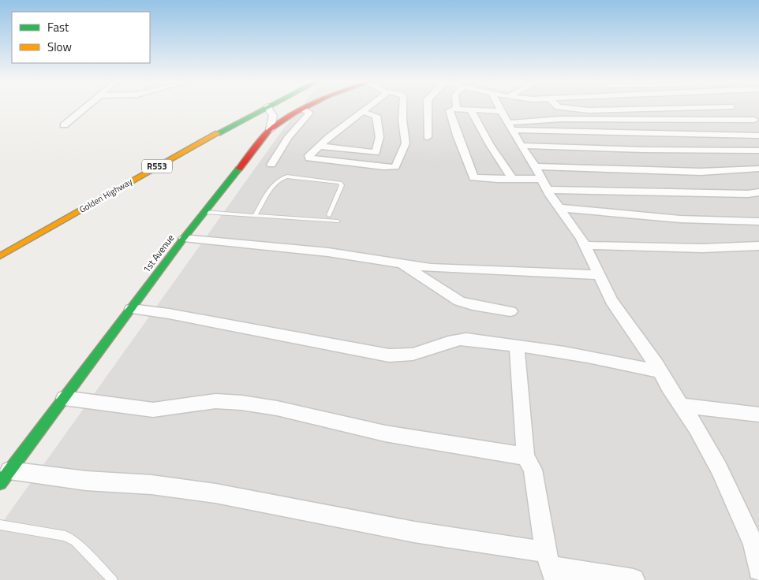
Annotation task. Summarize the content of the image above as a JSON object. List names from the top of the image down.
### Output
{
  "streets": {
    "main road": ["R553", "Golden Highway", "1st Avenue"]
  },
  "legend": ["Fast", "Slow"]
}
